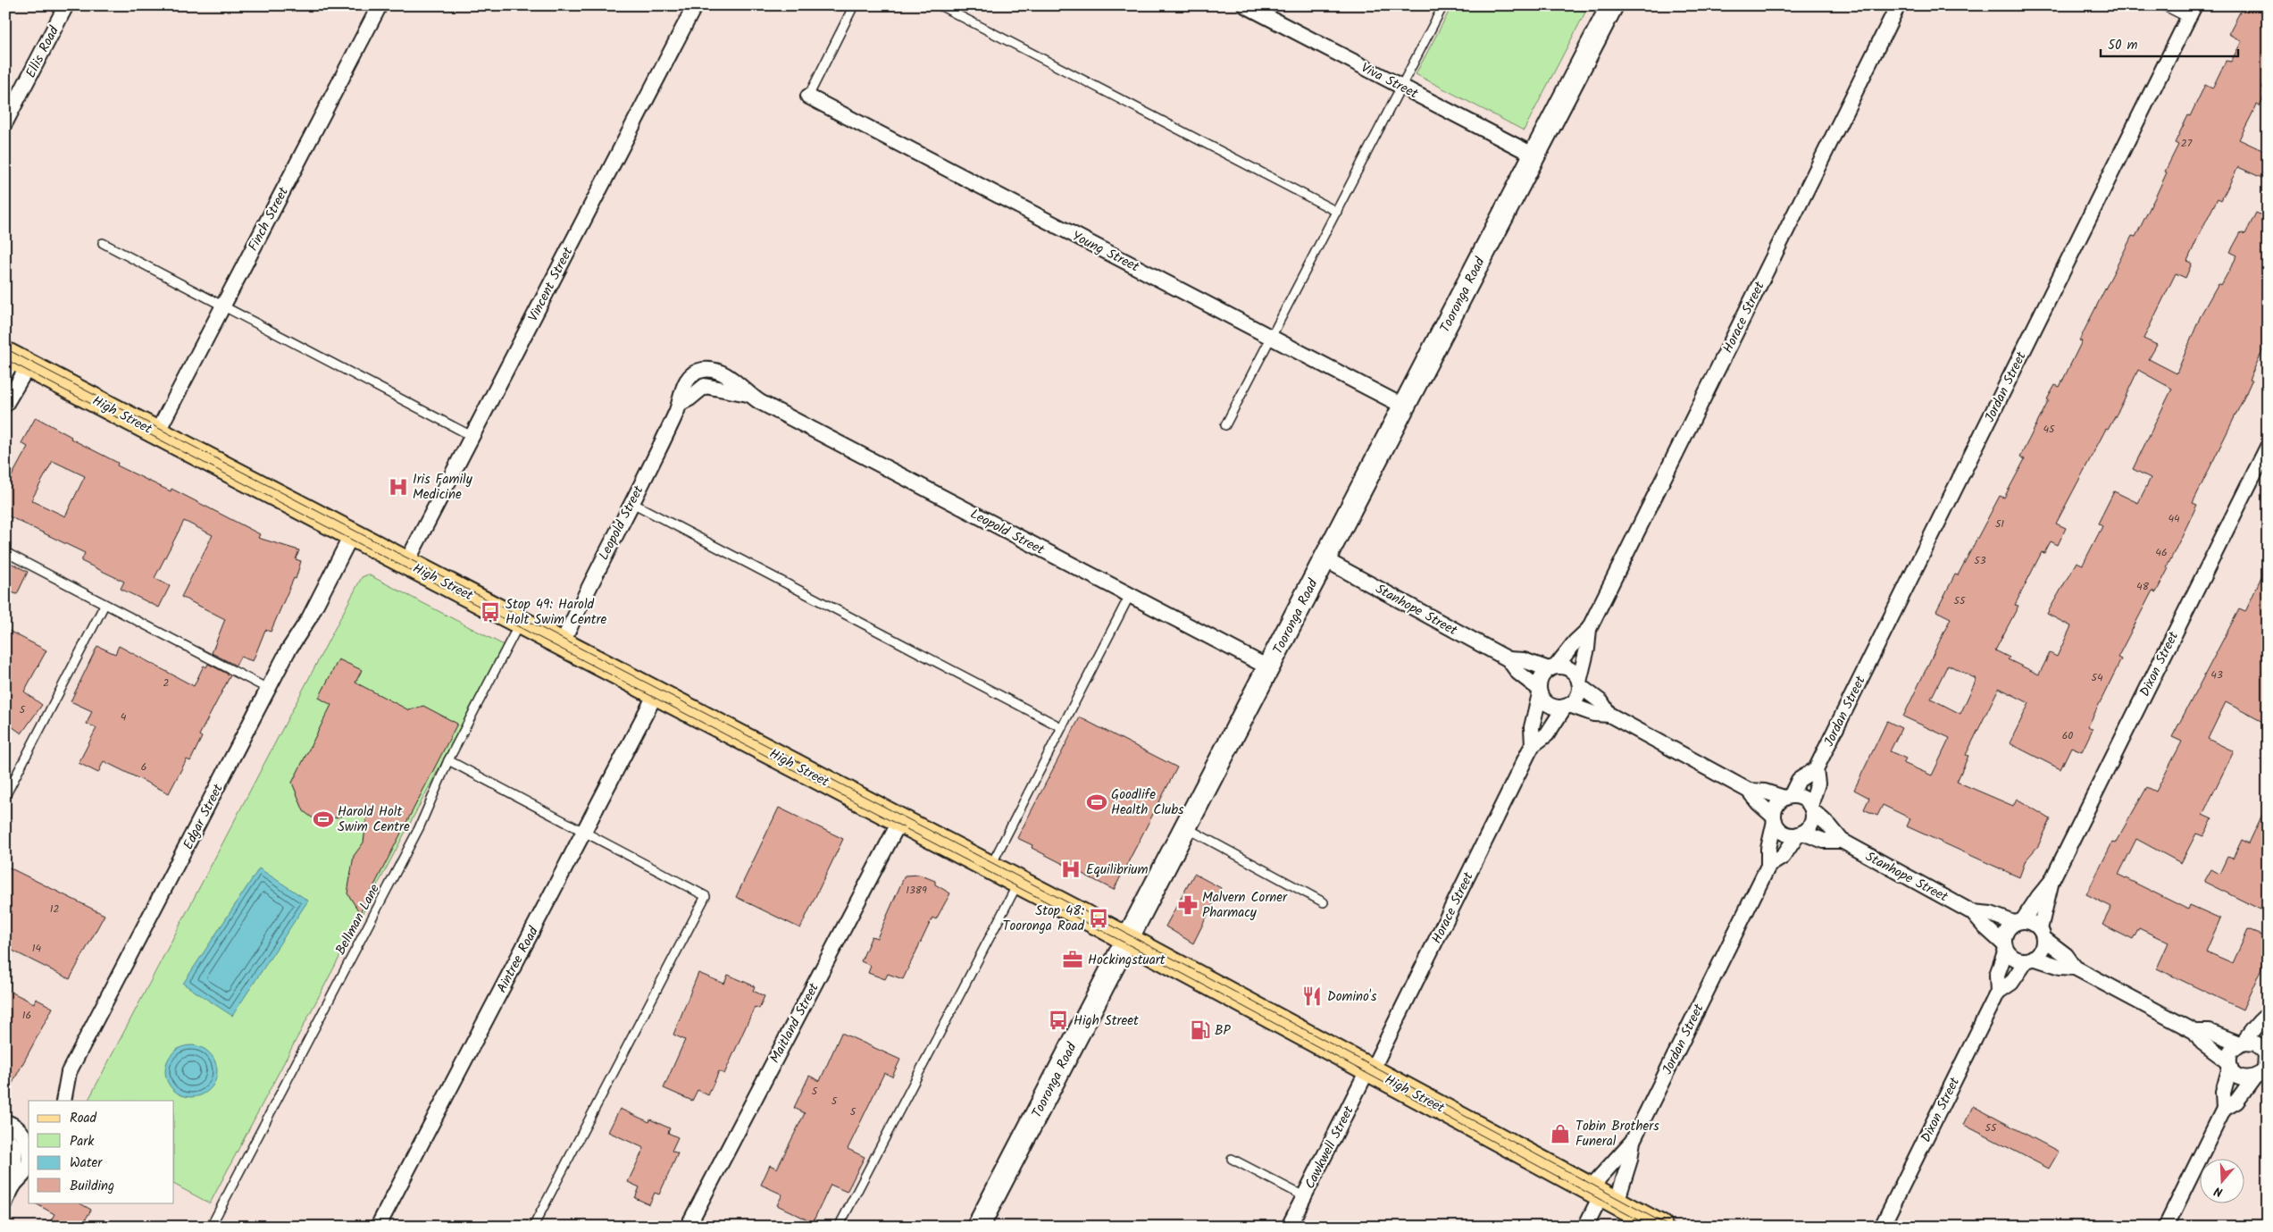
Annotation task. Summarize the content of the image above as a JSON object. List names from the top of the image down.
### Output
{
  "streets": {
    "main road": ["Tooronga Road", "High Street"],
    "street": [
      "Ellis Road",
      "Viva Street",
      "Finch Street",
      "Young Street",
      "Vincent Street",
      "Horace Street",
      "Jordan Street",
      "Leopold Street",
      "Stanhope Street",
      "Dixon Street",
      "Edgar Street",
      "Aintree Road",
      "Maitland Street",
      "Cawkwell Street"
    ],
    "lane": ["Bellman Lane"]
  },
  "crossings": [
    ["Viva Street", "Tooronga Road"],
    ["Finch Street", "High Street"],
    ["Young Street", "Tooronga Road"],
    ["Vincent Street", "High Street"],
    ["Tooronga Road", "High Street"],
    ["Tooronga Road", "Leopold Street"],
    ["Tooronga Road", "Stanhope Street"],
    ["Horace Street", "High Street"],
    ["Horace Street", "Stanhope Street"],
    ["Horace Street", "Cawkwell Street"],
    ["Jordan Street", "High Street"],
    ["Jordan Street", "Stanhope Street"],
    ["High Street", "Leopold Street"],
    ["High Street", "Edgar Street"],
    ["High Street", "Bellman Lane"],
    ["High Street", "Aintree Road"],
    ["High Street", "Maitland Street"],
    ["High Street", "Cawkwell Street"],
    ["Stanhope Street", "Dixon Street"]
  ],
  "places": {
    "hospital": ["Iris Family Medicine", "Equilibrium"],
    "bus stop": ["Stop 49: Harold Holt Swim Centre", "Stop 48: Tooronga Road", "High Street"],
    "sports": ["Goodlife Health Clubs", "Harold Holt Swim Centre"],
    "pharmacy": ["Malvern Corner Pharmacy"],
    "office": ["Hockingstuart"],
    "restaurant": ["Domino's"],
    "fuel station": ["BP"],
    "shop": ["Tobin Brothers Funeral"]
  },
  "house_numbers": [
    "27",
    "45",
    "44",
    "51",
    "46",
    "53",
    "48",
    "55",
    "43",
    "54",
    "2",
    "5",
    "4",
    "60",
    "6",
    "1389",
    "12",
    "14",
    "16",
    "5",
    "5",
    "5",
    "55"
  ],
  "legend": [
    "Road",
    "Park",
    "Water",
    "Building"
  ],
  "scale_bar": "50 m",
  "north": "bottom"
}
